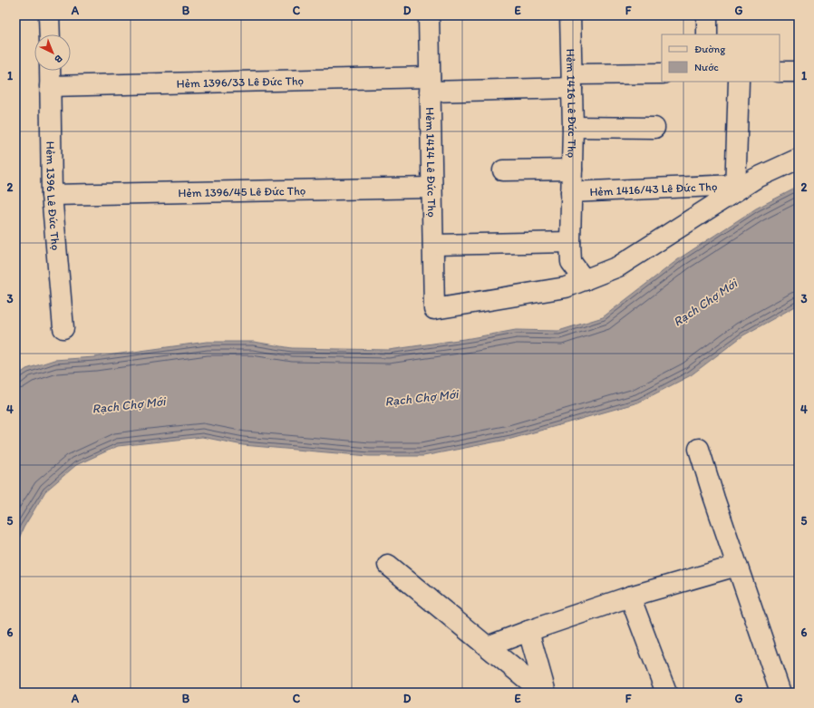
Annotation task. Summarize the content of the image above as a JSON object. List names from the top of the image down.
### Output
{
  "streets": {
    "street": [
      "Hẻm 1396/33 Lê Đức Thọ",
      "Hẻm 1416 Lê Đức Thọ",
      "Hẻm 1414 Lê Đức Thọ",
      "Hẻm 1416/43 Lê Đức Thọ",
      "Hẻm 1396/45 Lê Đức Thọ",
      "Hẻm 1396 Lê Đức Thọ"
    ]
  },
  "crossings": [
    ["Hẻm 1396/33 Lê Đức Thọ", "Hẻm 1416 Lê Đức Thọ"],
    ["Hẻm 1396/33 Lê Đức Thọ", "Hẻm 1414 Lê Đức Thọ"],
    ["Hẻm 1396/33 Lê Đức Thọ", "Hẻm 1396 Lê Đức Thọ"],
    ["Hẻm 1416 Lê Đức Thọ", "Hẻm 1414 Lê Đức Thọ"],
    ["Hẻm 1416 Lê Đức Thọ", "Hẻm 1416/43 Lê Đức Thọ"],
    ["Hẻm 1414 Lê Đức Thọ", "Hẻm 1396/45 Lê Đức Thọ"],
    ["Hẻm 1396/45 Lê Đức Thọ", "Hẻm 1396 Lê Đức Thọ"]
  ],
  "water": ["Rạch Chợ Mới"],
  "legend": ["Đường", "Nước"],
  "north": "bottom right",
  "grid": {
    "columns": [
      "A",
      "B",
      "C",
      "D",
      "E",
      "F",
      "G"
    ],
    "rows": [
      "1",
      "2",
      "3",
      "4",
      "5",
      "6"
    ]
  }
}
